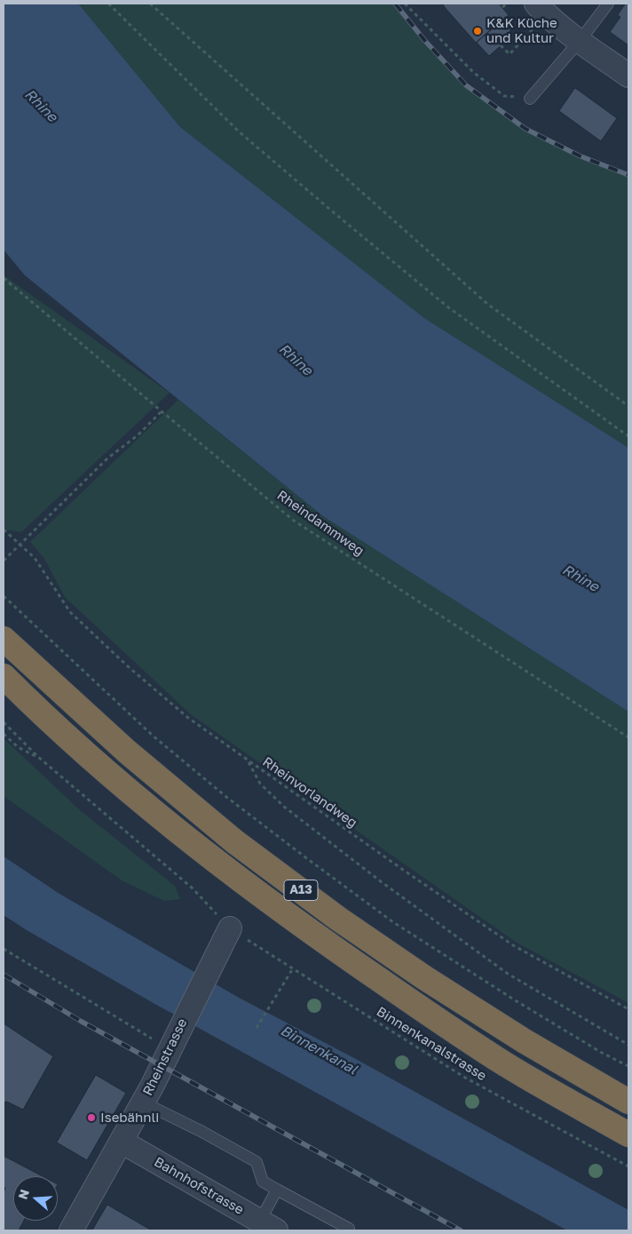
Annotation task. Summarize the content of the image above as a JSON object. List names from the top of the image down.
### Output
{
  "streets": {
    "highway": ["A13"],
    "street": ["Rheinstrasse", "Bahnhofstrasse"],
    "path": ["Rheindammweg", "Rheinvorlandweg", "Binnenkanalstrasse"]
  },
  "crossings": [
    ["Binnenkanalstrasse", "Rheinstrasse"],
    ["Rheinstrasse", "Bahnhofstrasse"]
  ],
  "water": ["Rhine", "Binnenkanal"],
  "places": ["K&K Küche und Kultur", "Isebähnli"],
  "north": "left"
}
